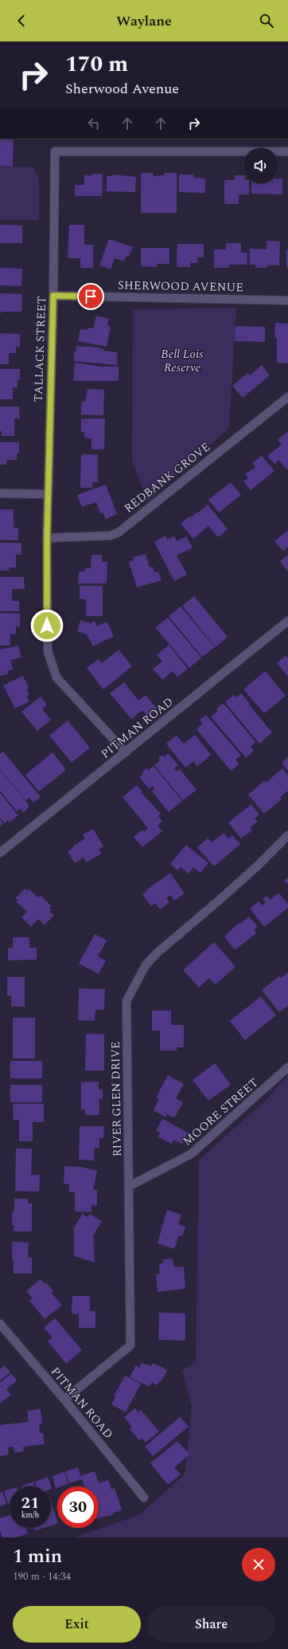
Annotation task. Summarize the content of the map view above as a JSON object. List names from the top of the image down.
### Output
{
  "streets": {
    "street": [
      "SHERWOOD AVENUE",
      "TALLACK STREET",
      "REDBANK GROVE",
      "PITMAN ROAD",
      "RIVER GLEN DRIVE",
      "MOORE STREET"
    ]
  },
  "crossings": [
    ["SHERWOOD AVENUE", "TALLACK STREET"],
    ["TALLACK STREET", "REDBANK GROVE"],
    ["TALLACK STREET", "PITMAN ROAD"],
    ["PITMAN ROAD", "RIVER GLEN DRIVE"],
    ["RIVER GLEN DRIVE", "MOORE STREET"]
  ],
  "parks": ["Bell Lois Reserve"],
  "page": {
    "header": "Waylane",
    "turn": ["170 m", "Sherwood Avenue"],
    "speed": "21 km/h",
    "limit": "30",
    "heading": ["1 min", "190 m · 14:34"],
    "buttons": ["Exit", "Share"]
  }
}
